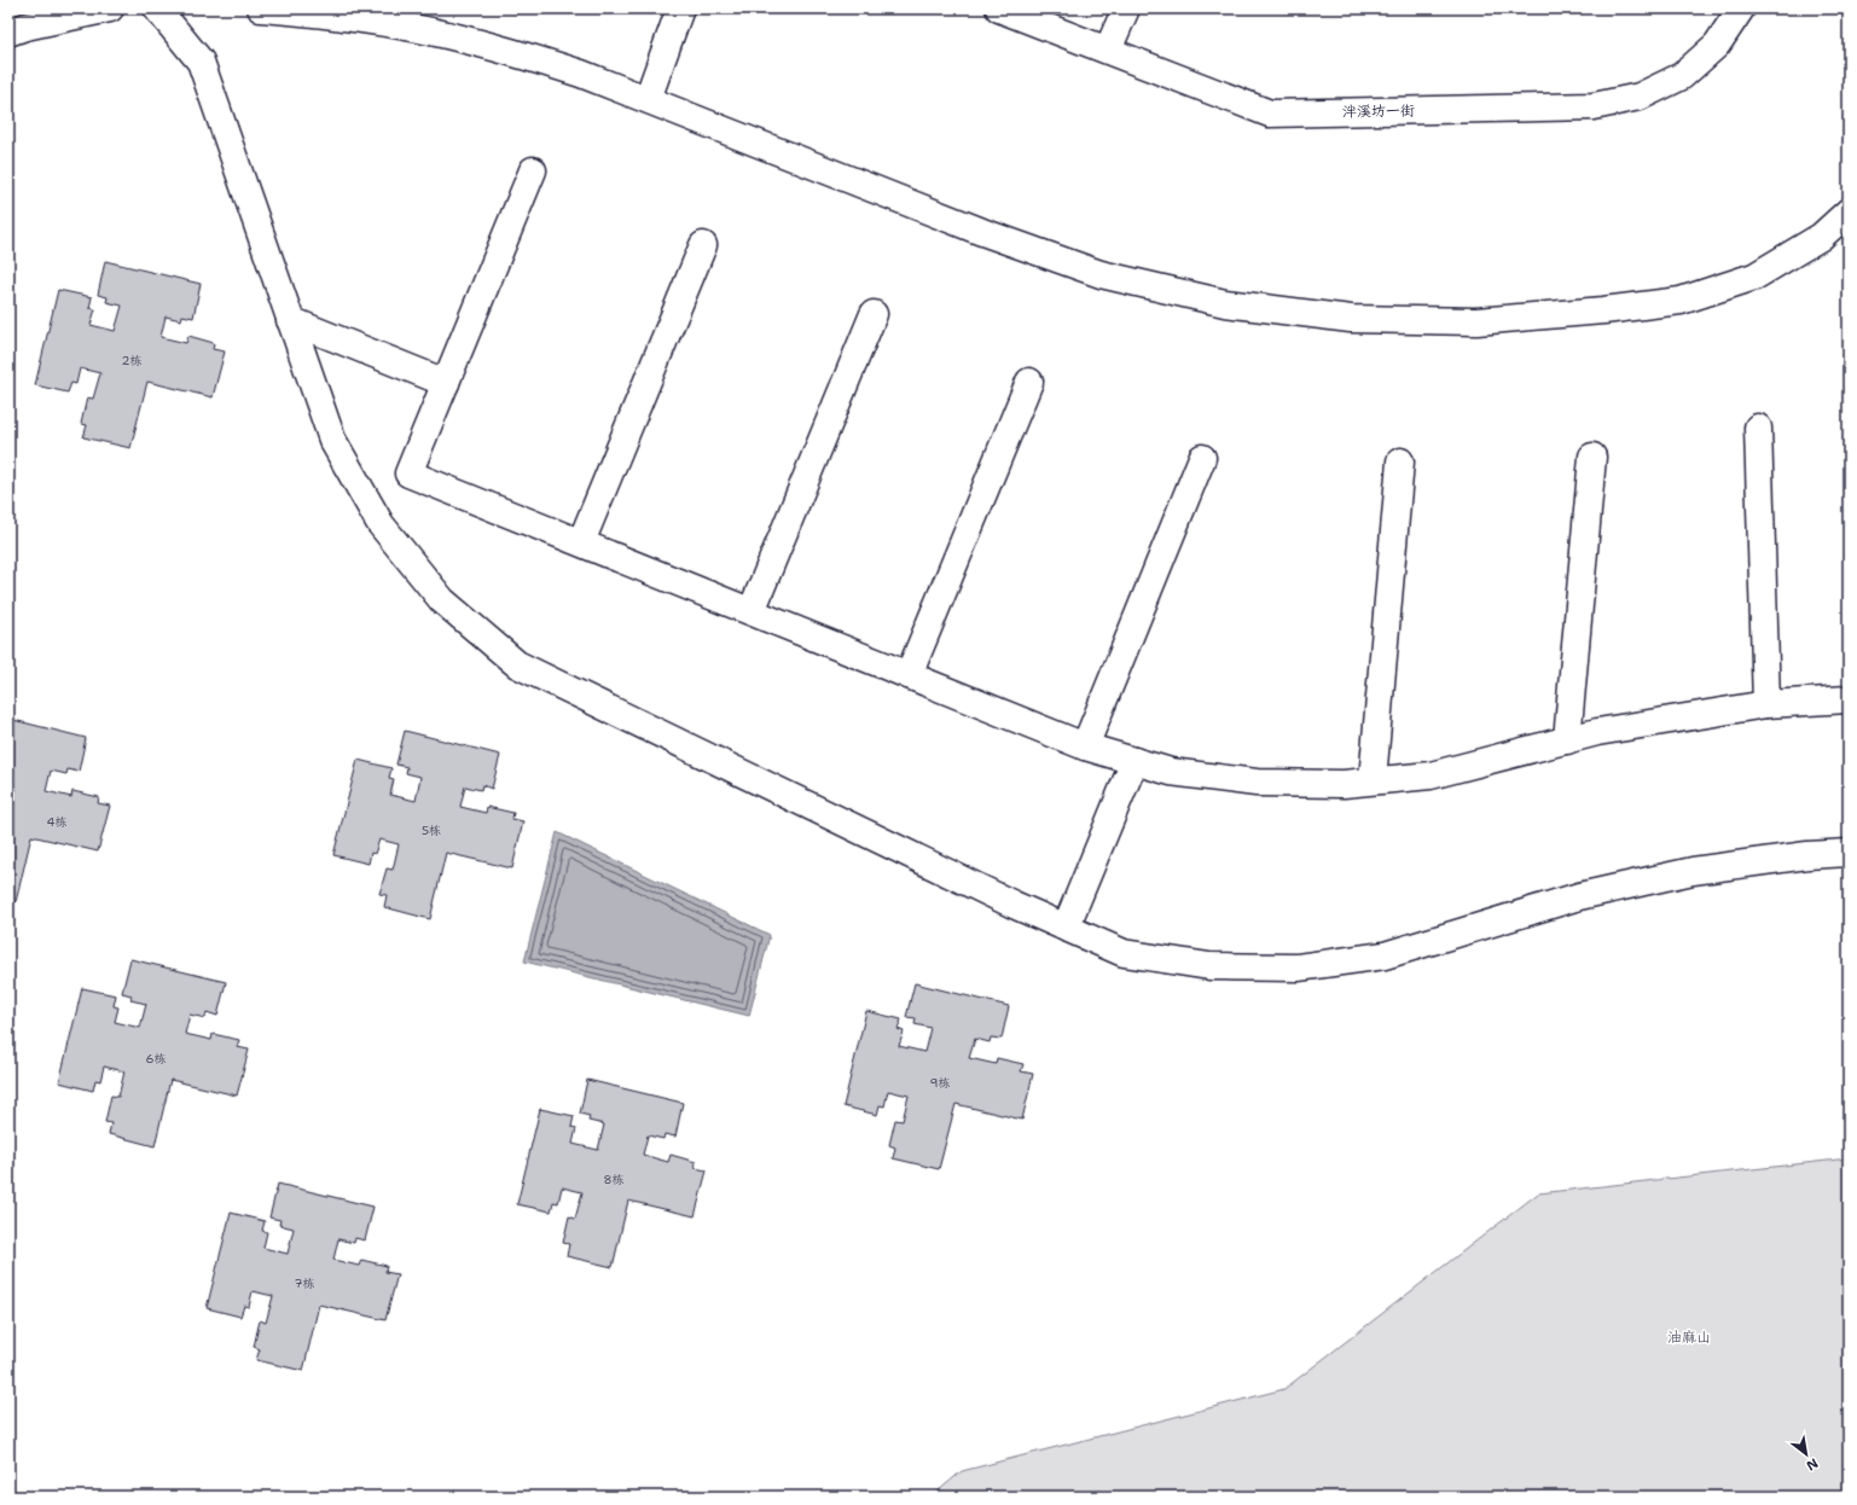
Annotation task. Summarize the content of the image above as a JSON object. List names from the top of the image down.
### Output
{
  "streets": {
    "street": ["泮溪坊一街"]
  },
  "parks": ["油麻山"],
  "house_numbers": [
    "2栋",
    "4栋",
    "5栋",
    "6栋",
    "9栋",
    "8栋",
    "7栋"
  ],
  "north": "bottom right"
}
